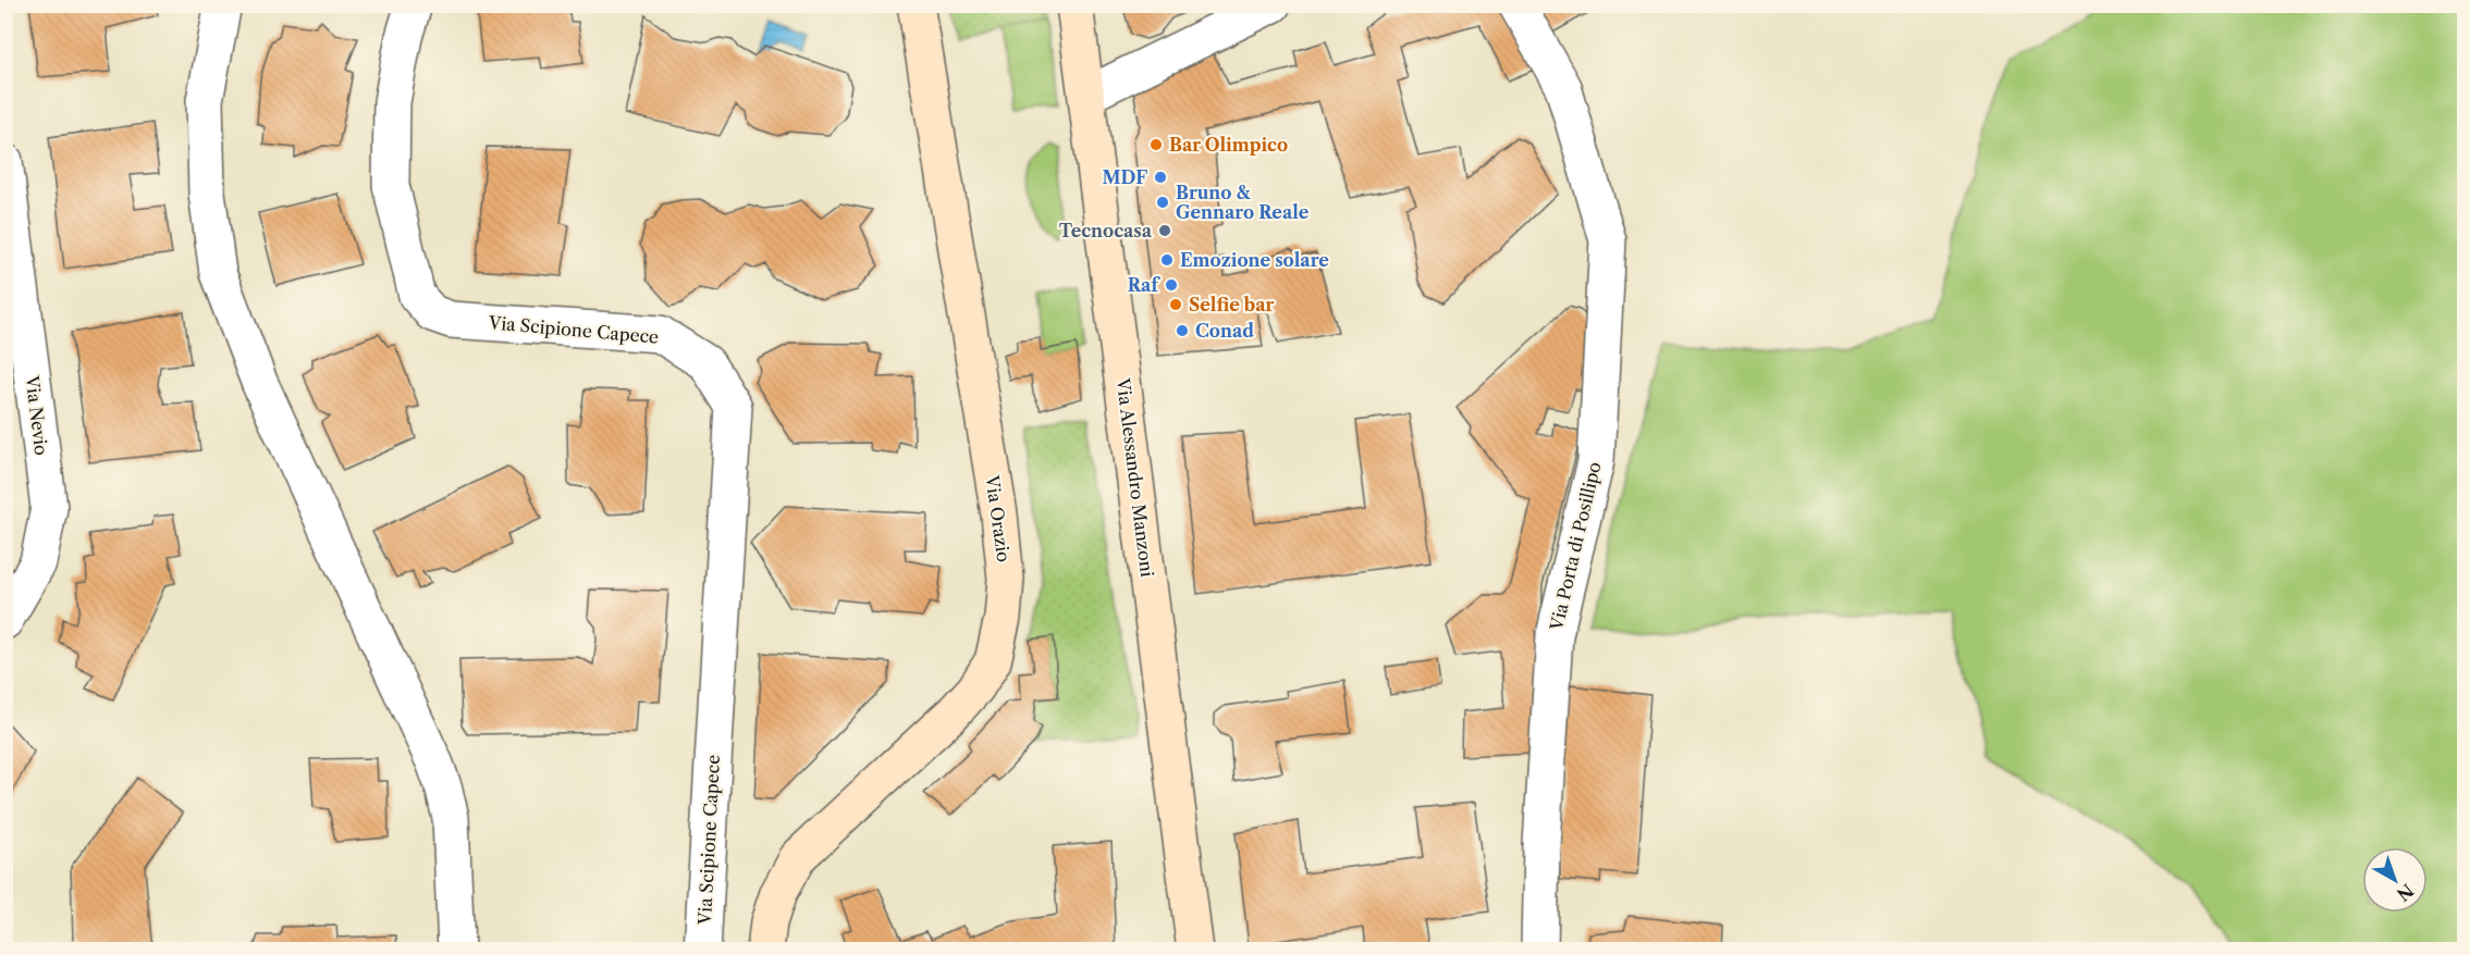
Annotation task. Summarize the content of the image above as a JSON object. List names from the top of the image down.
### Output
{
  "streets": {
    "street": [
      "Via Scipione Capece",
      "Via Nevio",
      "Via Alessandro Manzoni",
      "Via Orazio",
      "Via Porta di Posillipo"
    ]
  },
  "places": [
    "Bar Olimpico",
    "MDF",
    "Bruno & Gennaro Reale",
    "Tecnocasa",
    "Emozione solare",
    "Raf",
    "Selfie bar",
    "Conad"
  ],
  "north": "bottom right"
}
